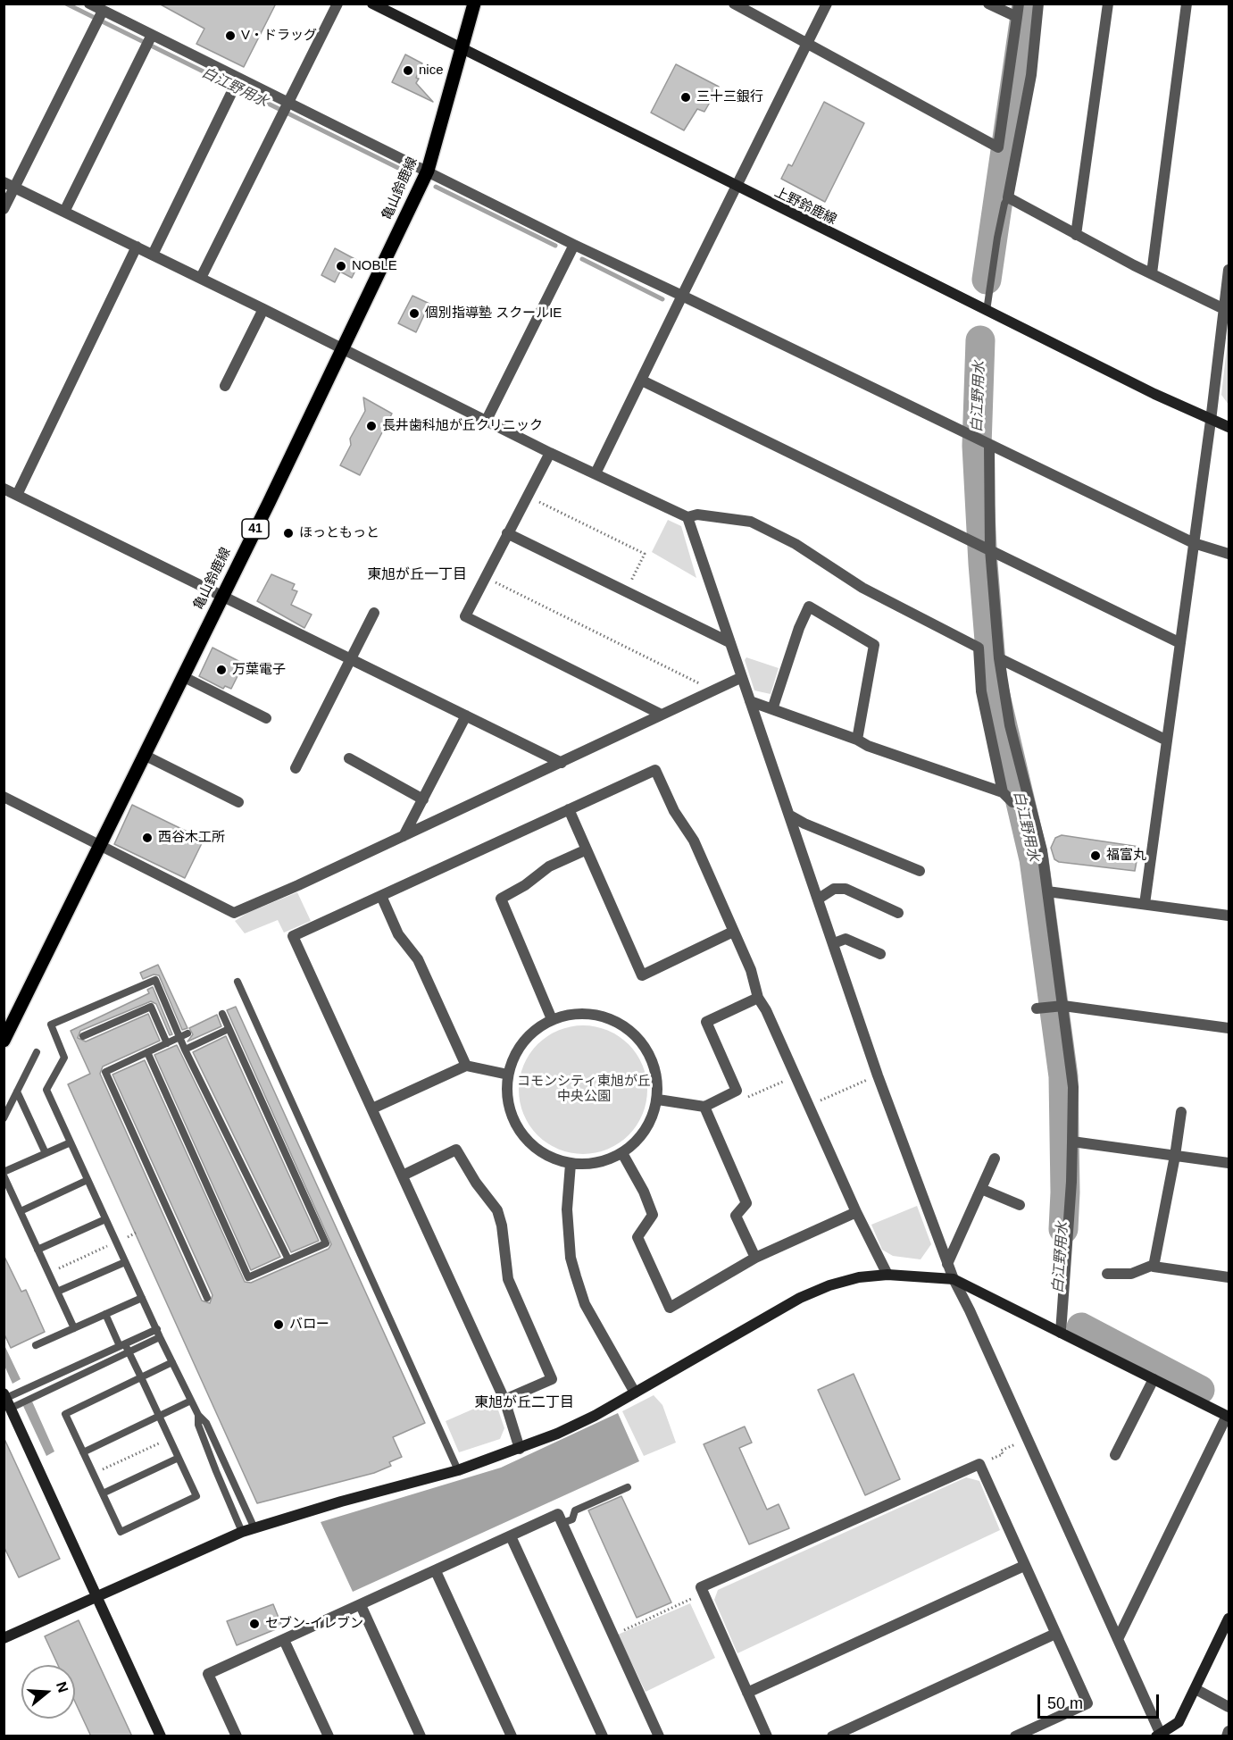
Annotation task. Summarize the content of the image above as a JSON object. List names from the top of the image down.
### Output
{
  "streets": {
    "main road": ["亀山鈴鹿線", "41"],
    "street": ["上野鈴鹿線"]
  },
  "crossings": [
    ["亀山鈴鹿線", "上野鈴鹿線"]
  ],
  "districts": ["東旭が丘一丁目", "東旭が丘二丁目"],
  "water": ["白江野用水"],
  "parks": ["コモンシティ東旭が丘 中央公園"],
  "places": [
    "V・ドラッグ",
    "nice",
    "三十三銀行",
    "NOBLE",
    "個別指導塾 スクールIE",
    "長井歯科旭が丘クリニック",
    "ほっともっと",
    "万葉電子",
    "西谷木工所",
    "福富丸",
    "バロー",
    "セブン-イレブン"
  ],
  "scale_bar": "50 m",
  "north": "right"
}
